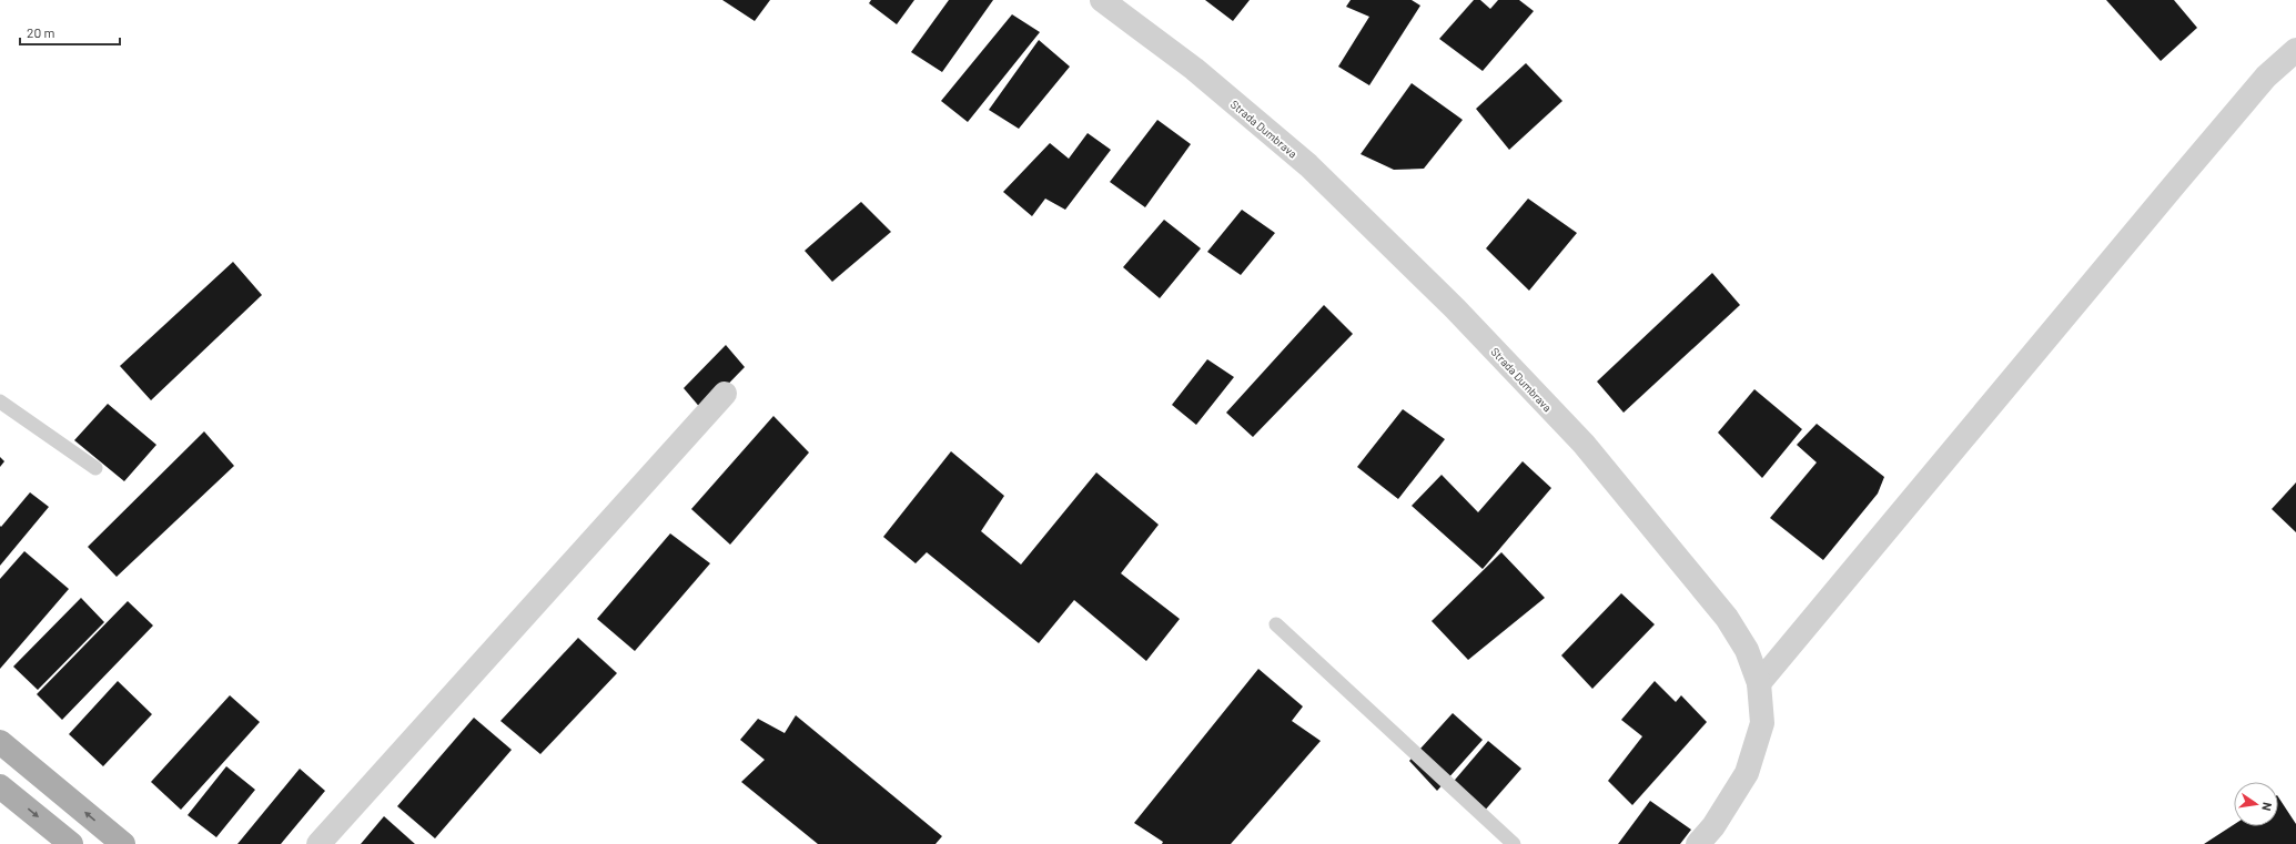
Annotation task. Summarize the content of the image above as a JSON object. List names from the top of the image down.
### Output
{
  "streets": {
    "street": ["Strada Dumbrava"]
  },
  "scale_bar": "20 m",
  "north": "right"
}
